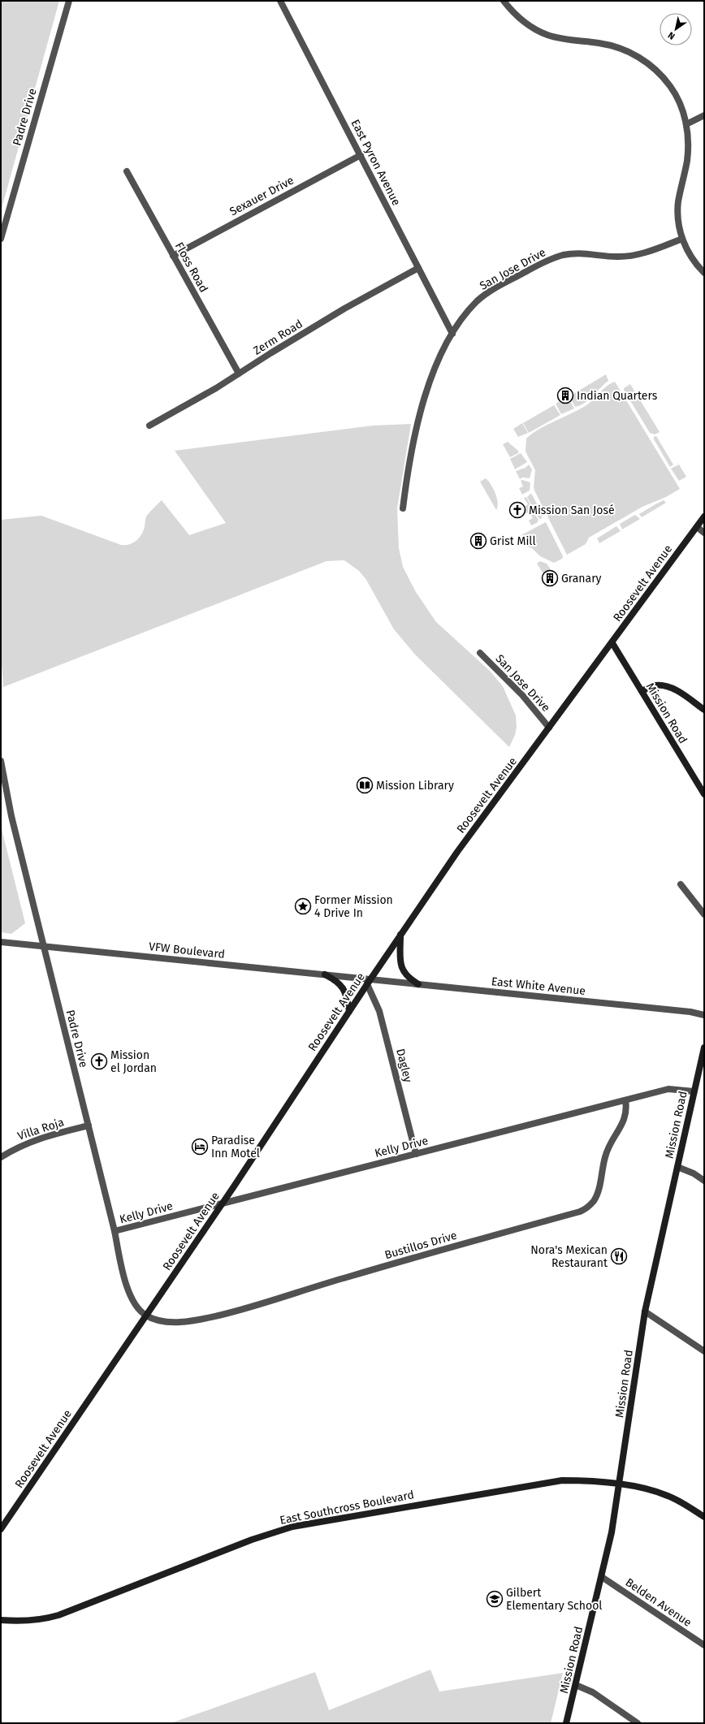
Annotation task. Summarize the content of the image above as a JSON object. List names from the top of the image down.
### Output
{
  "streets": {
    "main road": ["Roosevelt Avenue", "Mission Road", "East Southcross Boulevard"],
    "street": [
      "Padre Drive",
      "East Pyron Avenue",
      "Sexauer Drive",
      "Floss Road",
      "San Jose Drive",
      "Zerm Road",
      "VFW Boulevard",
      "East White Avenue",
      "Dagley",
      "Villa Roja",
      "Kelly Drive",
      "Bustillos Drive",
      "Belden Avenue"
    ]
  },
  "crossings": [
    ["Padre Drive", "Roosevelt Avenue"],
    ["Padre Drive", "VFW Boulevard"],
    ["Padre Drive", "Villa Roja"],
    ["Padre Drive", "Kelly Drive"],
    ["Padre Drive", "Bustillos Drive"],
    ["East Pyron Avenue", "Sexauer Drive"],
    ["East Pyron Avenue", "San Jose Drive"],
    ["East Pyron Avenue", "Zerm Road"],
    ["Sexauer Drive", "Floss Road"],
    ["Floss Road", "Zerm Road"],
    ["San Jose Drive", "Roosevelt Avenue"],
    ["Roosevelt Avenue", "Mission Road"],
    ["Roosevelt Avenue", "VFW Boulevard"],
    ["Roosevelt Avenue", "East White Avenue"],
    ["Roosevelt Avenue", "Dagley"],
    ["Roosevelt Avenue", "Kelly Drive"],
    ["Roosevelt Avenue", "Bustillos Drive"],
    ["Mission Road", "Kelly Drive"],
    ["Mission Road", "East Southcross Boulevard"],
    ["Mission Road", "Belden Avenue"],
    ["VFW Boulevard", "East White Avenue"],
    ["VFW Boulevard", "Dagley"],
    ["East White Avenue", "Dagley"],
    ["Dagley", "Kelly Drive"],
    ["Kelly Drive", "Bustillos Drive"]
  ],
  "places": {
    "building": ["Indian Quarters", "Grist Mill", "Granary"],
    "church": ["Mission San José", "Mission el Jordan"],
    "library": ["Mission Library"],
    "place": ["Former Mission 4 Drive In"],
    "hotel": ["Paradise Inn Motel"],
    "restaurant": ["Nora's Mexican Restaurant"],
    "school or university": ["Gilbert Elementary School"]
  },
  "north": "bottom left"
}
